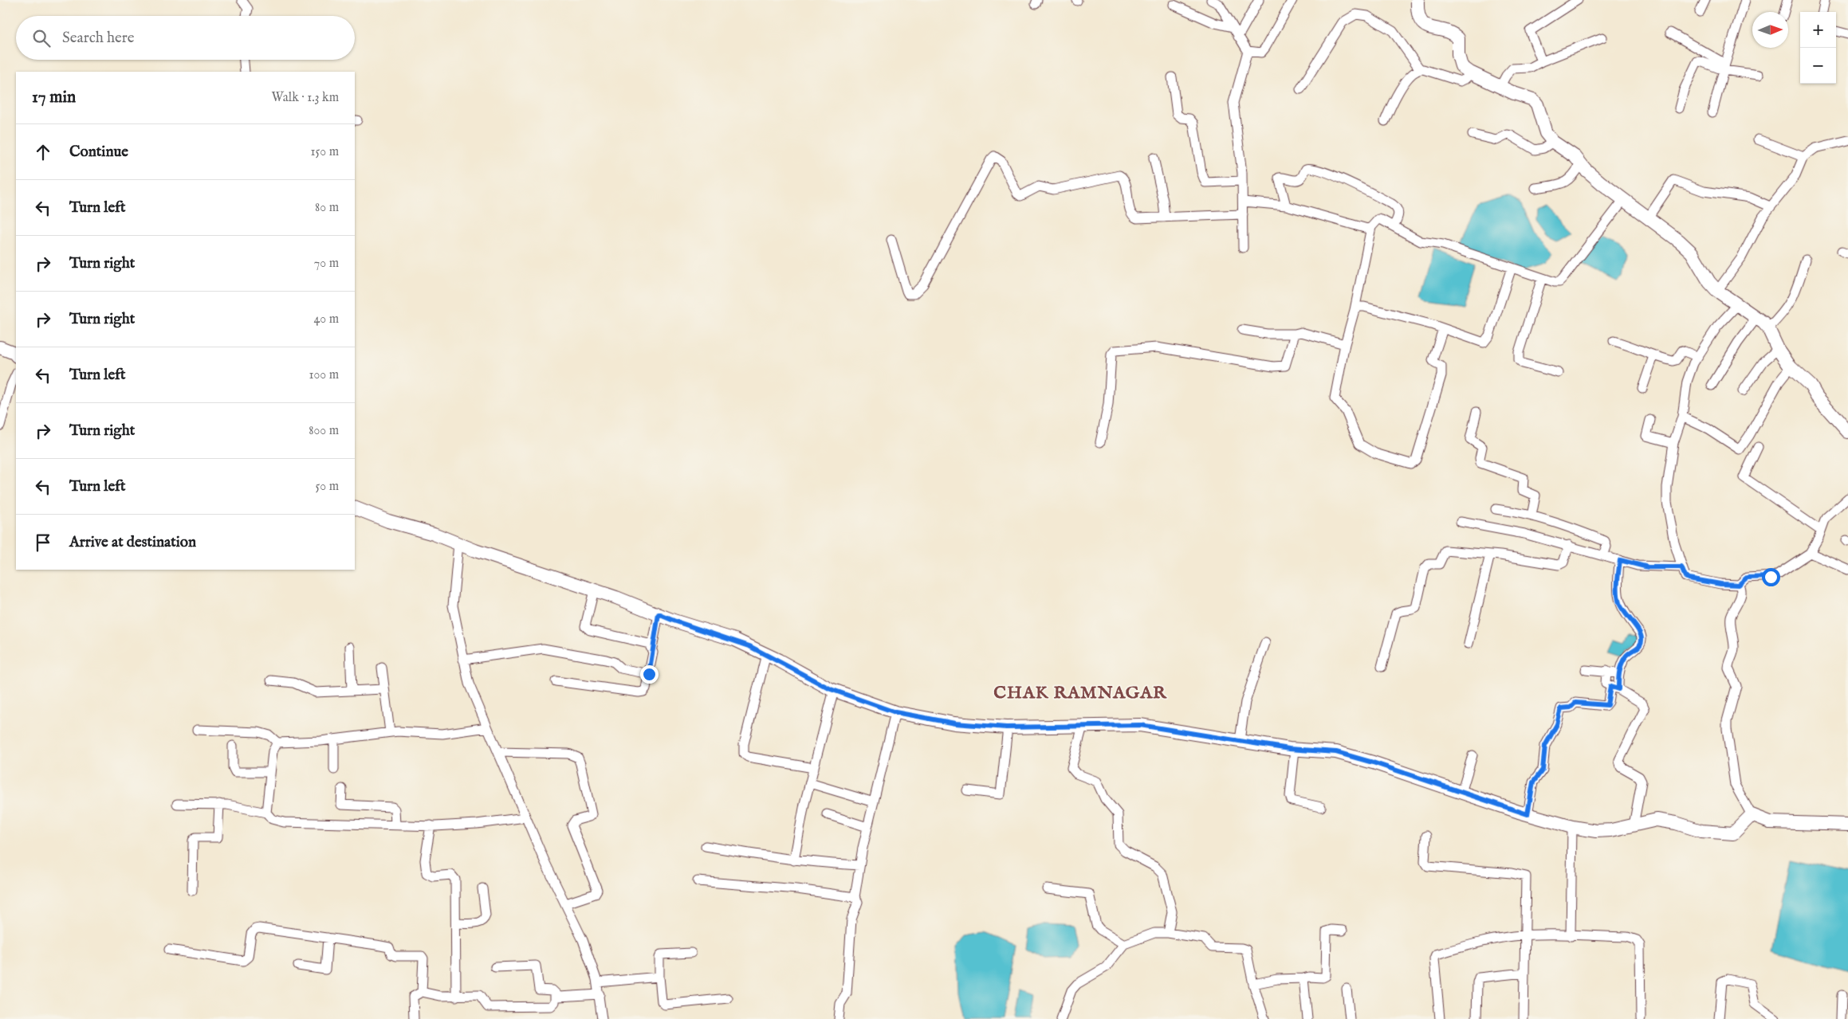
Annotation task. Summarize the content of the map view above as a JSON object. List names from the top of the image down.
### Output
{
  "districts": ["CHAK RAMNAGAR"],
  "north": "right",
  "page": {
    "map_buttons": ["+", "−"],
    "search": "Search here",
    "heading": ["17 min", "Walk · 1.3 km"],
    "list": [
      ["Continue", "150 m"],
      ["Turn left", "80 m"],
      ["Turn right", "70 m"],
      ["Turn right", "40 m"],
      ["Turn left", "100 m"],
      ["Turn right", "800 m"],
      ["Turn left", "50 m"],
      "Arrive at destination"
    ]
  }
}
